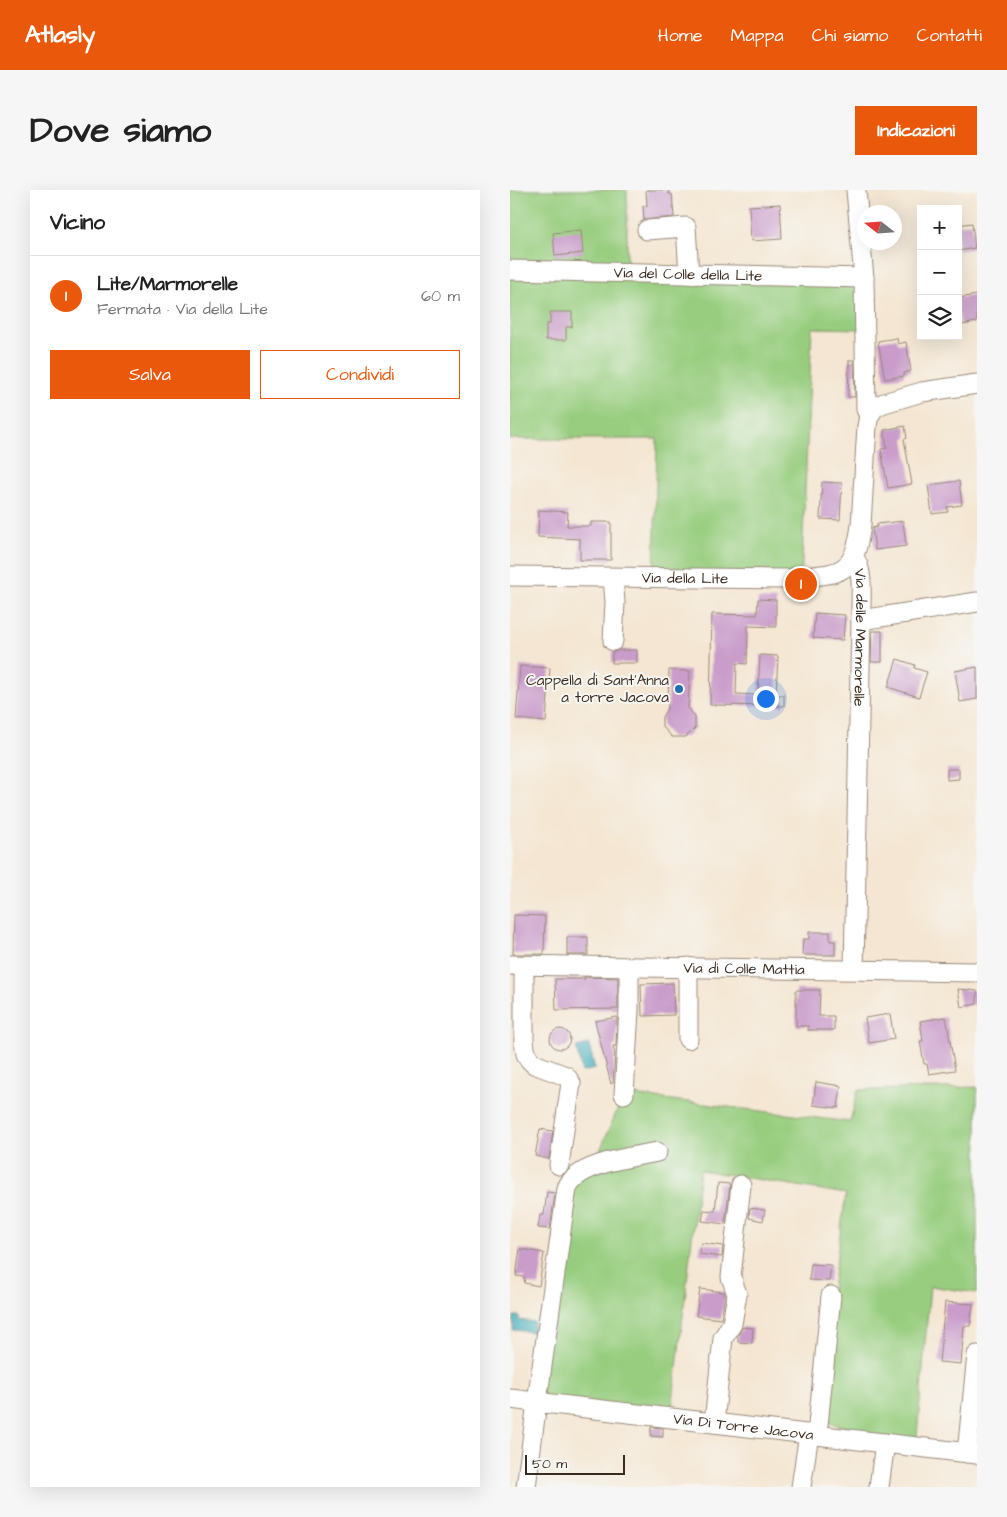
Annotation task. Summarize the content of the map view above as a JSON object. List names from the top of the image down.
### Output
{
  "streets": {
    "street": [
      "Via del Colle della Lite",
      "Via della Lite",
      "Via delle Marmorelle",
      "Via di Colle Mattia",
      "Via Di Torre Jacova"
    ]
  },
  "crossings": [
    ["Via del Colle della Lite", "Via delle Marmorelle"],
    ["Via della Lite", "Via delle Marmorelle"],
    ["Via delle Marmorelle", "Via di Colle Mattia"]
  ],
  "places": ["Cappella di Sant'Anna a torre Jacova"],
  "scale_bar": "50 m",
  "north": "left",
  "page": {
    "header": "Atlasly",
    "nav": [
      "Home",
      "Mappa",
      "Chi siamo",
      "Contatti"
    ],
    "title": "Dove siamo",
    "buttons": [
      "Indicazioni",
      ["Salva", "Condividi"]
    ],
    "heading": "Vicino",
    "map_buttons": ["+", "−"],
    "list": [
      {
        "mark": "1",
        "name": "Lite/Marmorelle",
        "note": "Fermata · Via della Lite",
        "value": "60 m"
      }
    ],
    "pins": "1",
    "scale": "50 m"
  }
}
